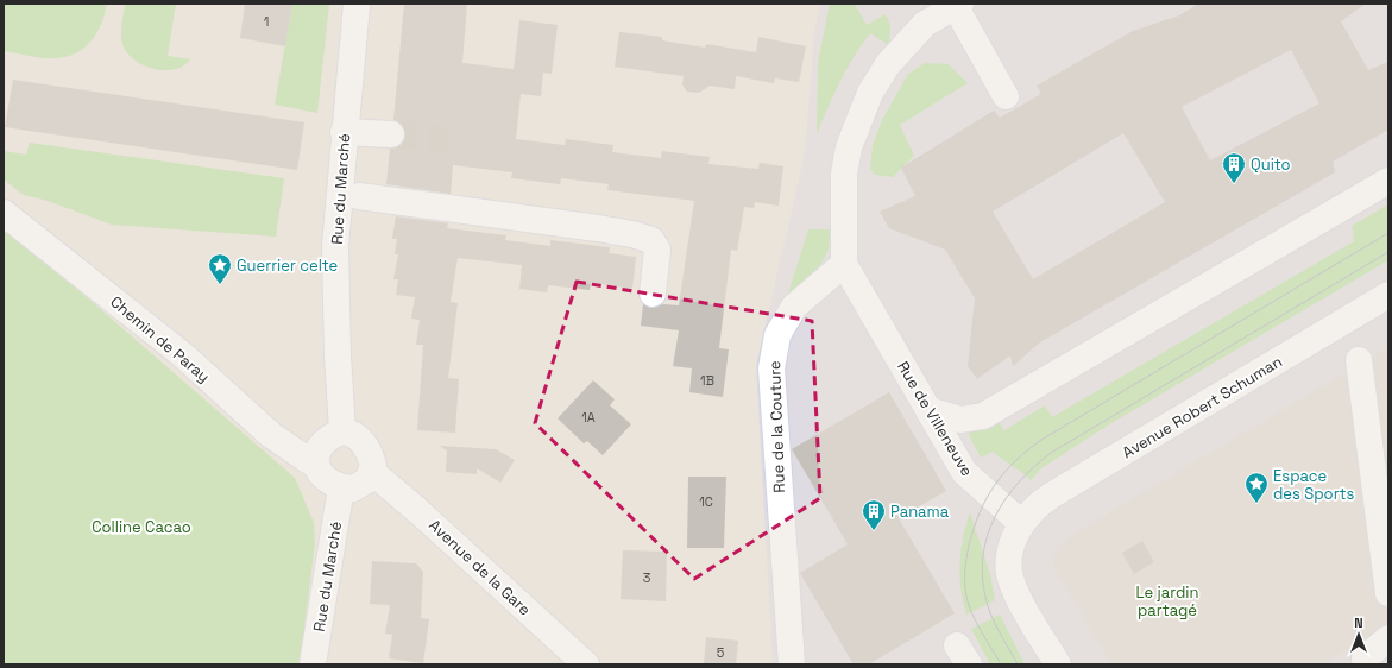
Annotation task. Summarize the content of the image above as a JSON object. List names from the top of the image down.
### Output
{
  "streets": {
    "street": [
      "Rue du Marché",
      "Chemin de Paray",
      "Avenue Robert Schuman",
      "Rue de Villeneuve",
      "Rue de la Couture",
      "Avenue de la Gare"
    ]
  },
  "crossings": [
    ["Rue du Marché", "Chemin de Paray"],
    ["Rue du Marché", "Avenue de la Gare"],
    ["Chemin de Paray", "Avenue de la Gare"],
    ["Avenue Robert Schuman", "Rue de Villeneuve"],
    ["Rue de Villeneuve", "Rue de la Couture"]
  ],
  "parks": ["Colline Cacao", "Le jardin partagé"],
  "places": {
    "building": ["Quito", "Panama"],
    "place": ["Guerrier celte", "Espace des Sports"]
  },
  "house_numbers": [
    "1",
    "1B",
    "1A",
    "1C",
    "3",
    "5"
  ],
  "north": "top"
}
